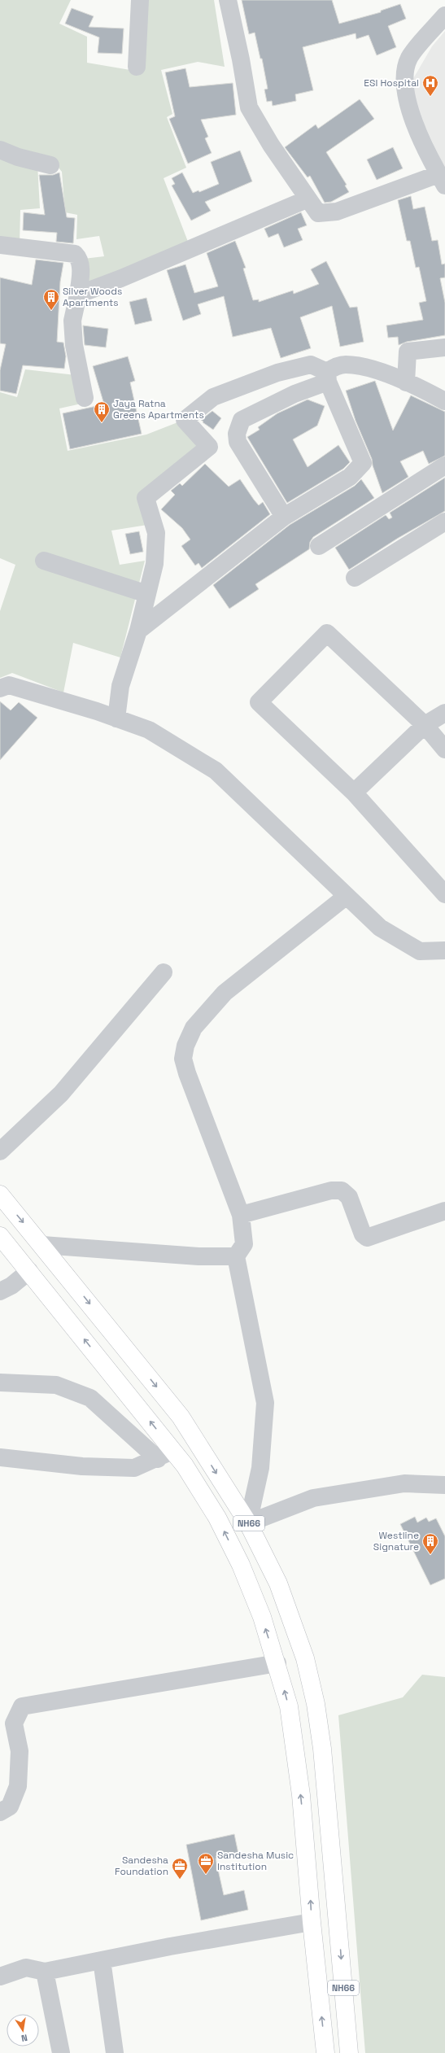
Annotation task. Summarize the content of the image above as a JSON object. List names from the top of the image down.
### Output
{
  "streets": {
    "highway": ["NH66"]
  },
  "places": {
    "hospital": ["ESI Hospital"],
    "building": ["Silver Woods Apartments", "Jaya Ratna Greens Apartments", "Westline Signature"],
    "office": ["Sandesha Music Institution", "Sandesha Foundation"]
  },
  "north": "bottom"
}
